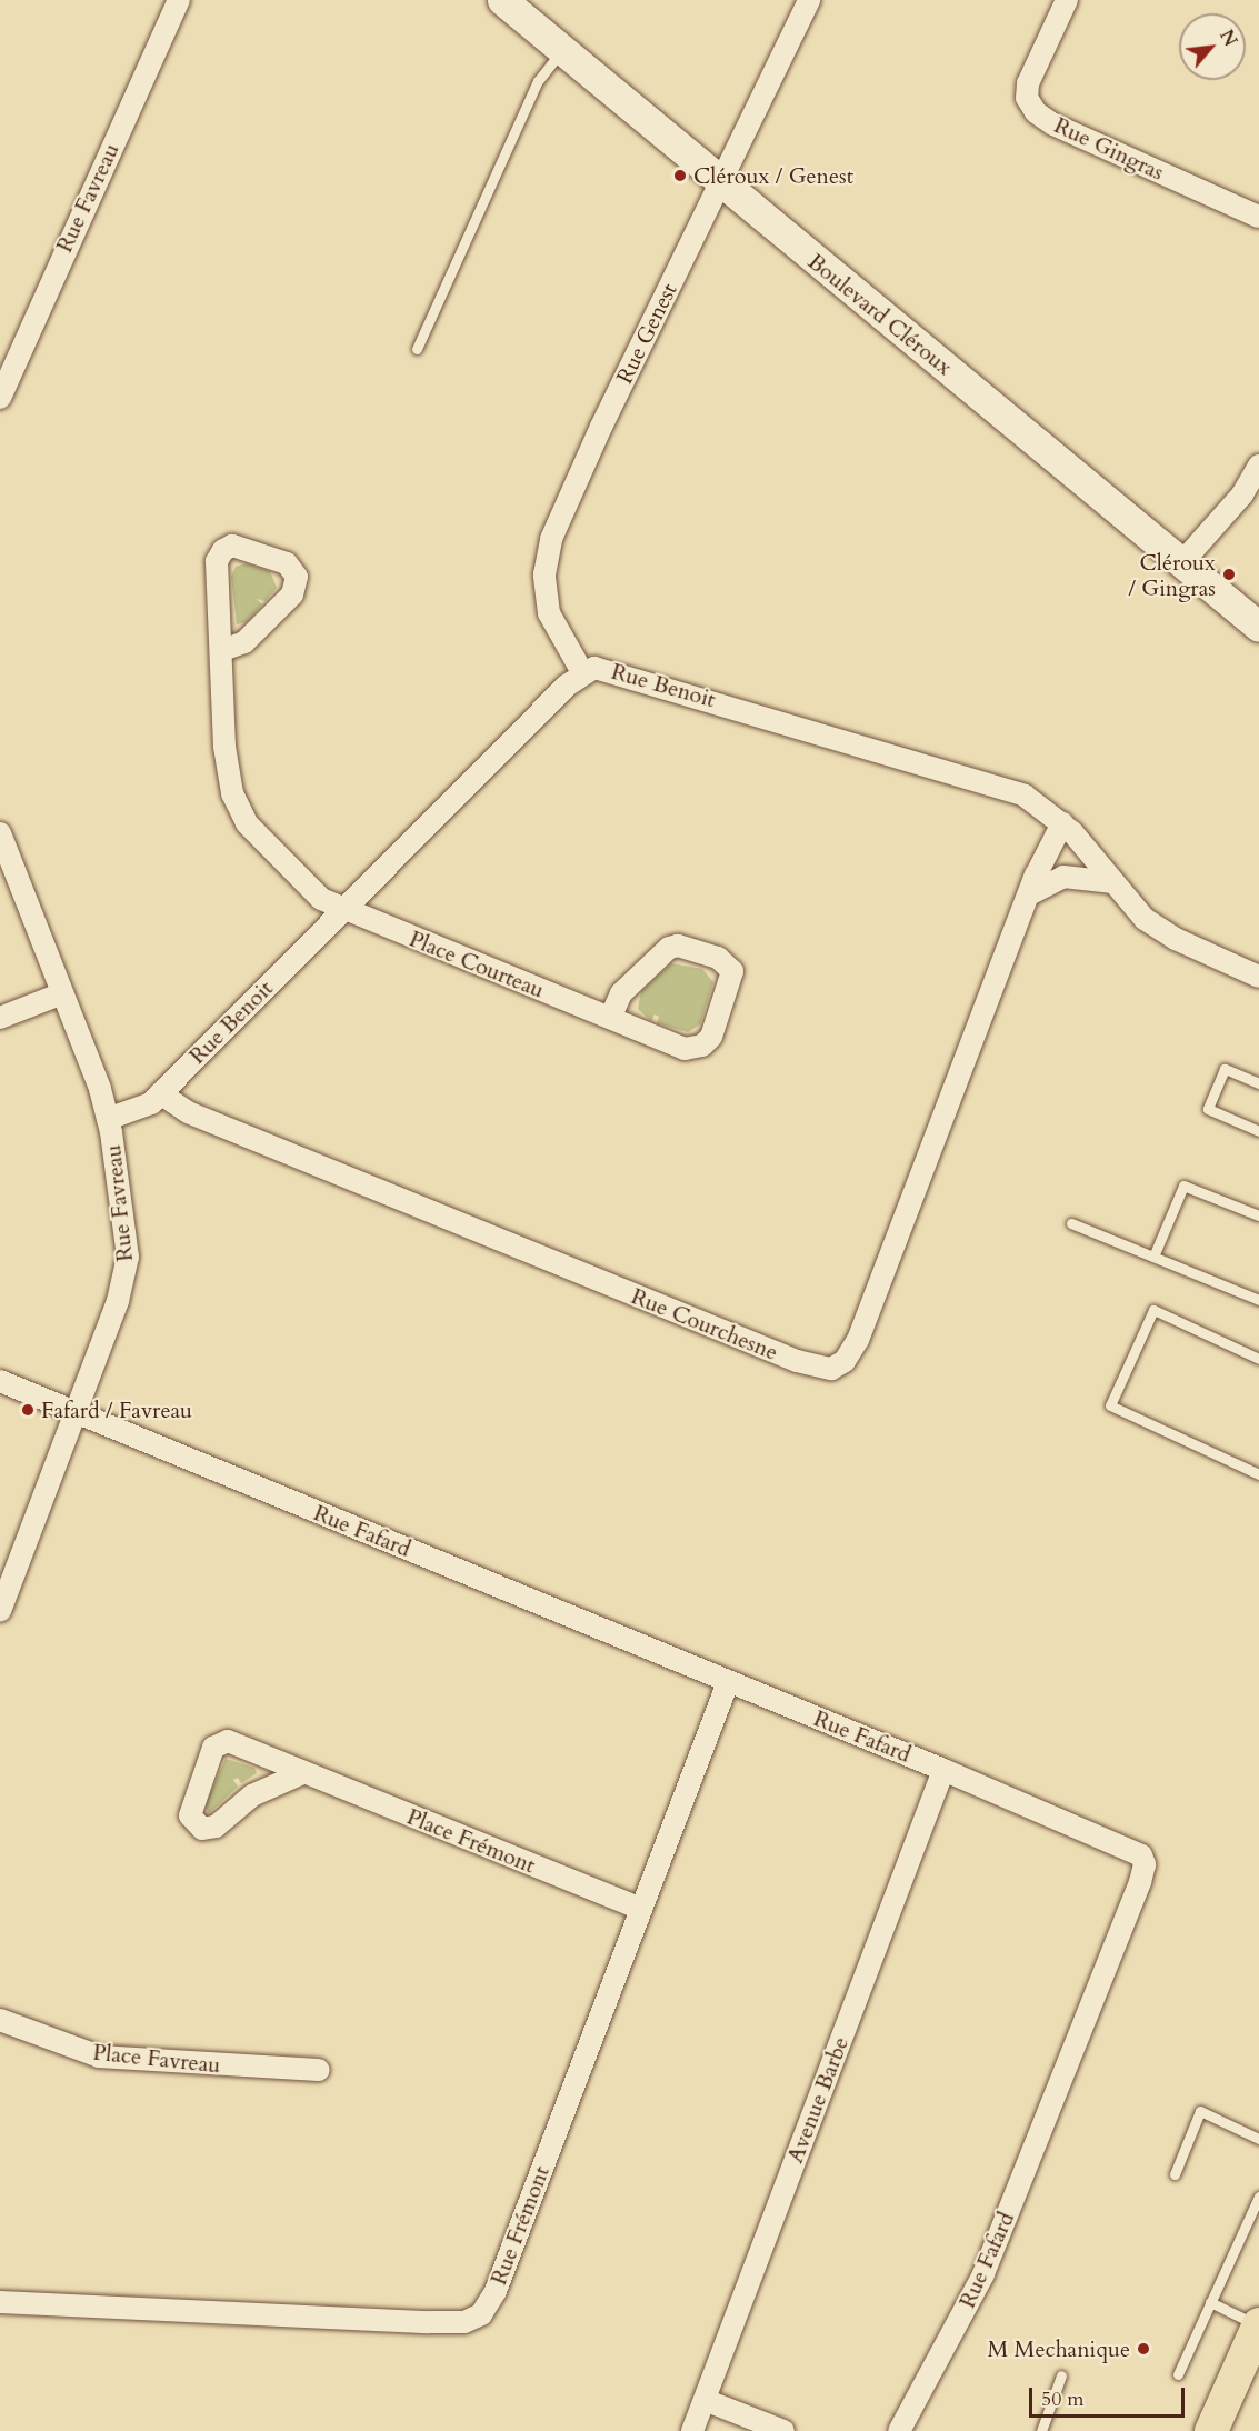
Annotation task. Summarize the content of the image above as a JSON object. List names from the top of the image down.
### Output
{
  "streets": {
    "street": [
      "Rue Gingras",
      "Rue Favreau",
      "Boulevard Cléroux",
      "Rue Genest",
      "Rue Benoit",
      "Place Courteau",
      "Rue Courchesne",
      "Rue Fafard",
      "Place Frémont",
      "Place Favreau",
      "Avenue Barbe",
      "Rue Frémont"
    ]
  },
  "crossings": [
    ["Rue Favreau", "Rue Fafard"],
    ["Boulevard Cléroux", "Rue Genest"],
    ["Rue Genest", "Rue Benoit"],
    ["Rue Benoit", "Place Courteau"],
    ["Rue Benoit", "Rue Courchesne"],
    ["Rue Fafard", "Avenue Barbe"],
    ["Rue Fafard", "Rue Frémont"],
    ["Place Frémont", "Rue Frémont"]
  ],
  "places": [
    "Cléroux / Genest",
    "Cléroux / Gingras",
    "Fafard / Favreau",
    "M Mechanique"
  ],
  "scale_bar": "50 m",
  "north": "top right"
}
